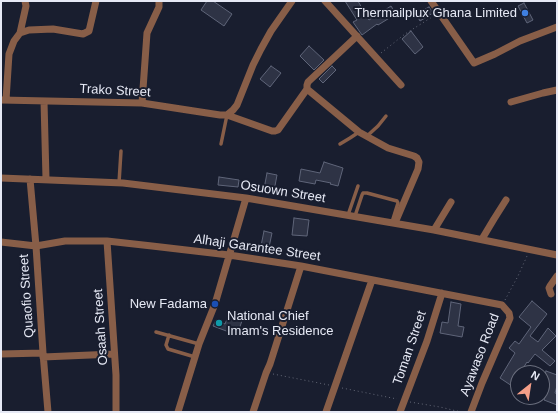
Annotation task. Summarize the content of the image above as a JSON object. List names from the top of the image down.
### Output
{
  "streets": {
    "street": [
      "Trako Street",
      "Osuown Street",
      "Alhaji Garantee Street",
      "Quaofio Street",
      "Osaah Street",
      "Toman Street",
      "Ayawaso Road"
    ]
  },
  "crossings": [
    ["Osuown Street", "Quaofio Street"],
    ["Alhaji Garantee Street", "Quaofio Street"],
    ["Alhaji Garantee Street", "Osaah Street"],
    ["Alhaji Garantee Street", "Toman Street"],
    ["Alhaji Garantee Street", "Ayawaso Road"]
  ],
  "places": ["Thermailplux Ghana Limited", "New Fadama", "National Chief Imam's Residence"],
  "north": "top right"
}
